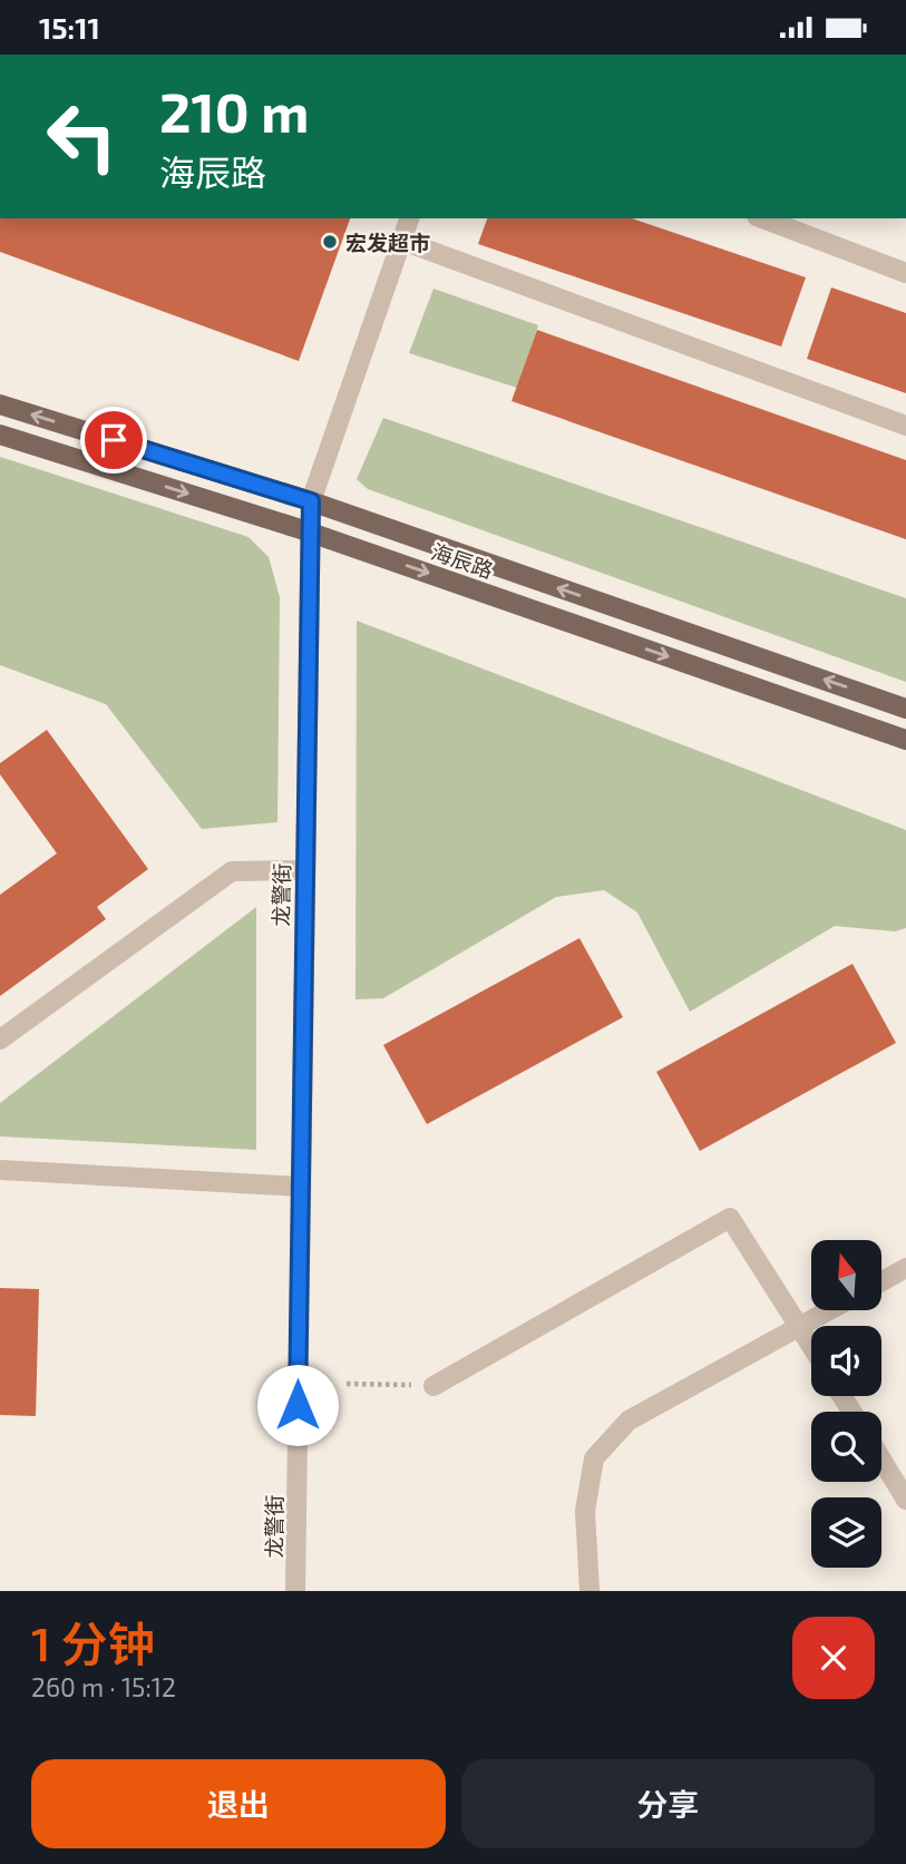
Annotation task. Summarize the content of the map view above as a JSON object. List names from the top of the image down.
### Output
{
  "streets": {
    "main road": ["海辰路"],
    "street": ["龙警街"]
  },
  "crossings": [
    ["海辰路", "龙警街"]
  ],
  "places": ["宏发超市"],
  "north": "top",
  "page": {
    "status": "15:11",
    "turn": ["210 m", "海辰路"],
    "heading": ["1 分钟", "260 m · 15:12"],
    "buttons": ["退出", "分享"]
  }
}
